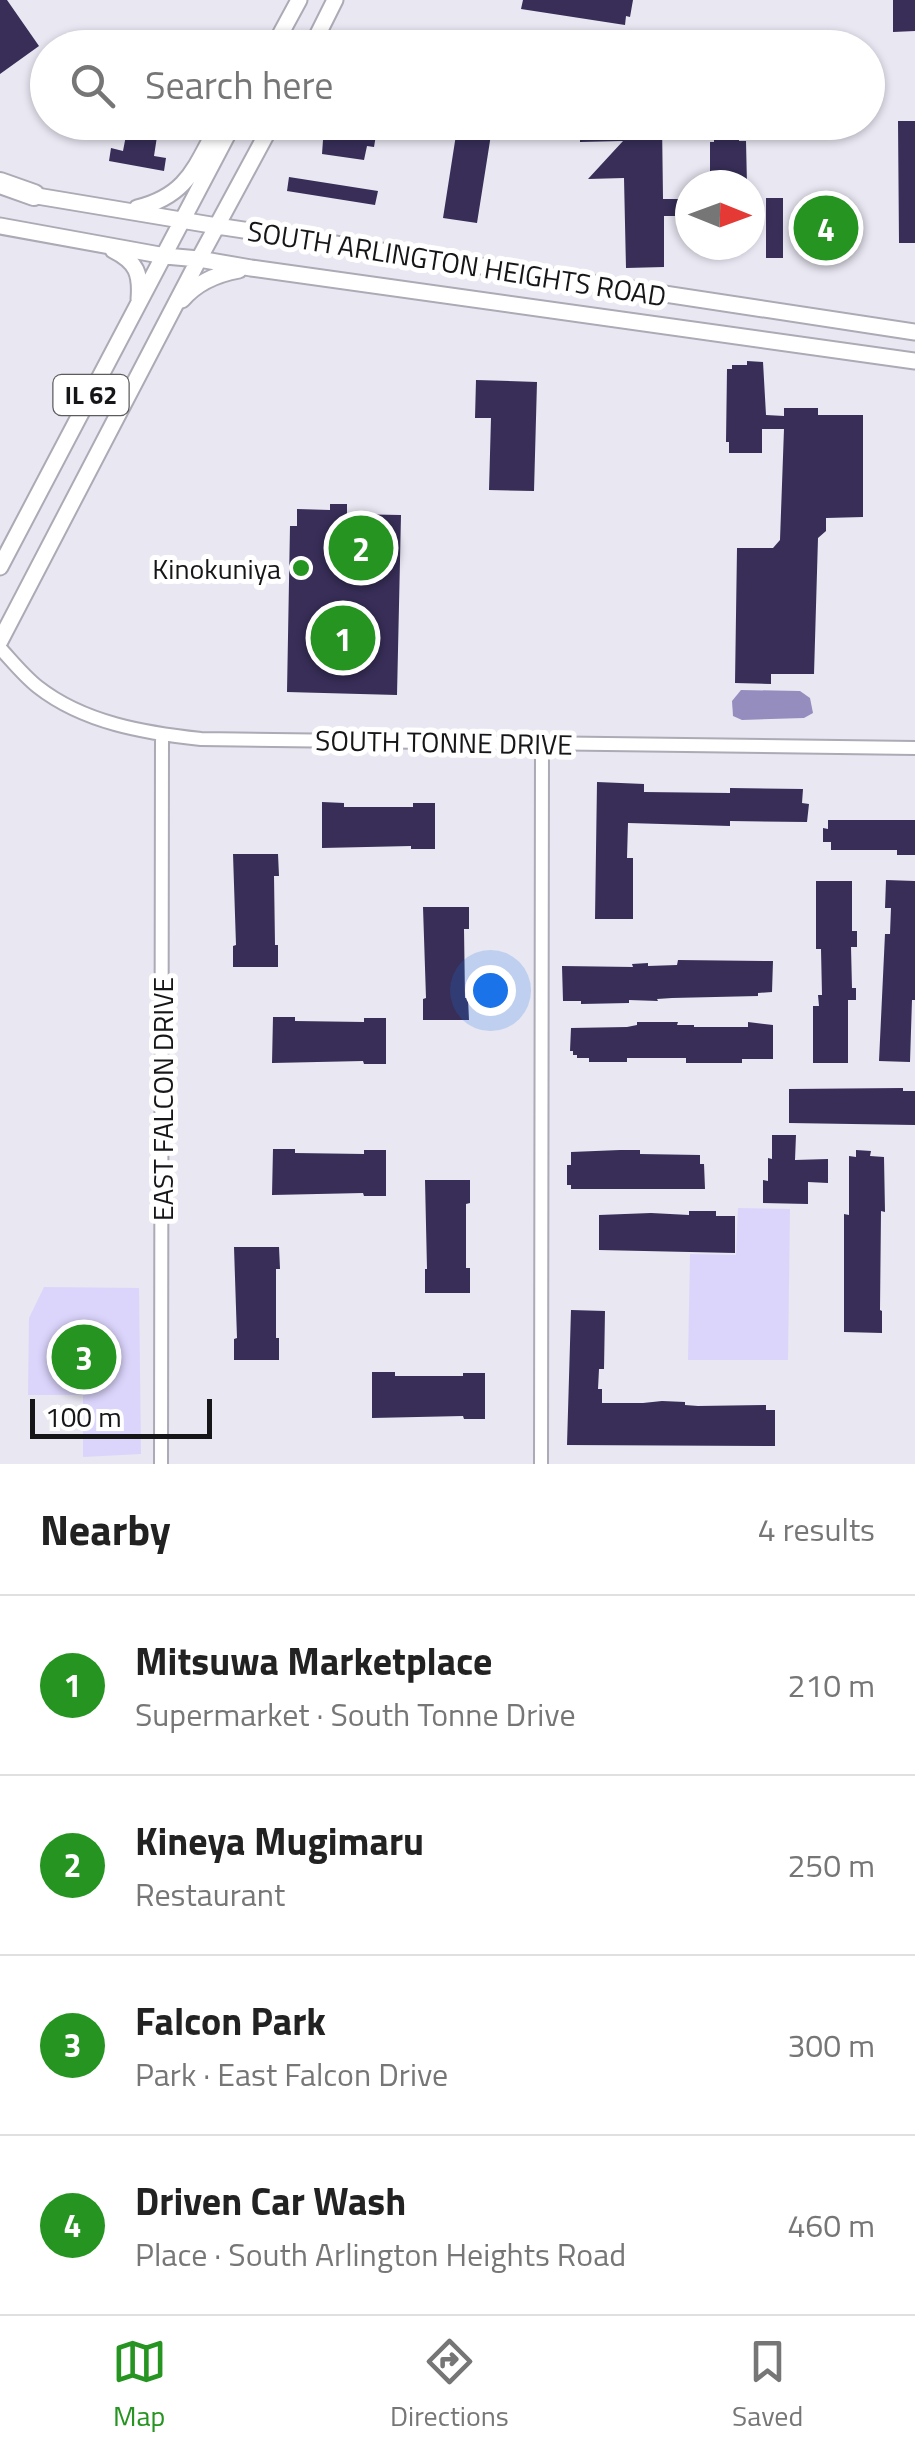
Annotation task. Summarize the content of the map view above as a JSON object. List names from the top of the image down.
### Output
{
  "streets": {
    "main road": ["SOUTH ARLINGTON HEIGHTS ROAD", "IL 62"],
    "street": ["SOUTH TONNE DRIVE", "EAST FALCON DRIVE"]
  },
  "crossings": [
    ["SOUTH ARLINGTON HEIGHTS ROAD", "IL 62"],
    ["IL 62", "SOUTH TONNE DRIVE"],
    ["SOUTH TONNE DRIVE", "EAST FALCON DRIVE"]
  ],
  "places": ["Kinokuniya"],
  "scale_bar": "100 m",
  "north": "right",
  "page": {
    "search": "Search here",
    "pins": [
      "4",
      "2",
      "1",
      "3"
    ],
    "scale": "100 m",
    "heading": ["Nearby", "4 results"],
    "list": [
      {
        "mark": "1",
        "name": "Mitsuwa Marketplace",
        "note": "Supermarket · South Tonne Drive",
        "value": "210 m"
      },
      {
        "mark": "2",
        "name": "Kineya Mugimaru",
        "note": "Restaurant",
        "value": "250 m"
      },
      {
        "mark": "3",
        "name": "Falcon Park",
        "note": "Park · East Falcon Drive",
        "value": "300 m"
      },
      {
        "mark": "4",
        "name": "Driven Car Wash",
        "note": "Place · South Arlington Heights Road",
        "value": "460 m"
      }
    ],
    "nav": ["Map", "Directions", "Saved"]
  }
}
